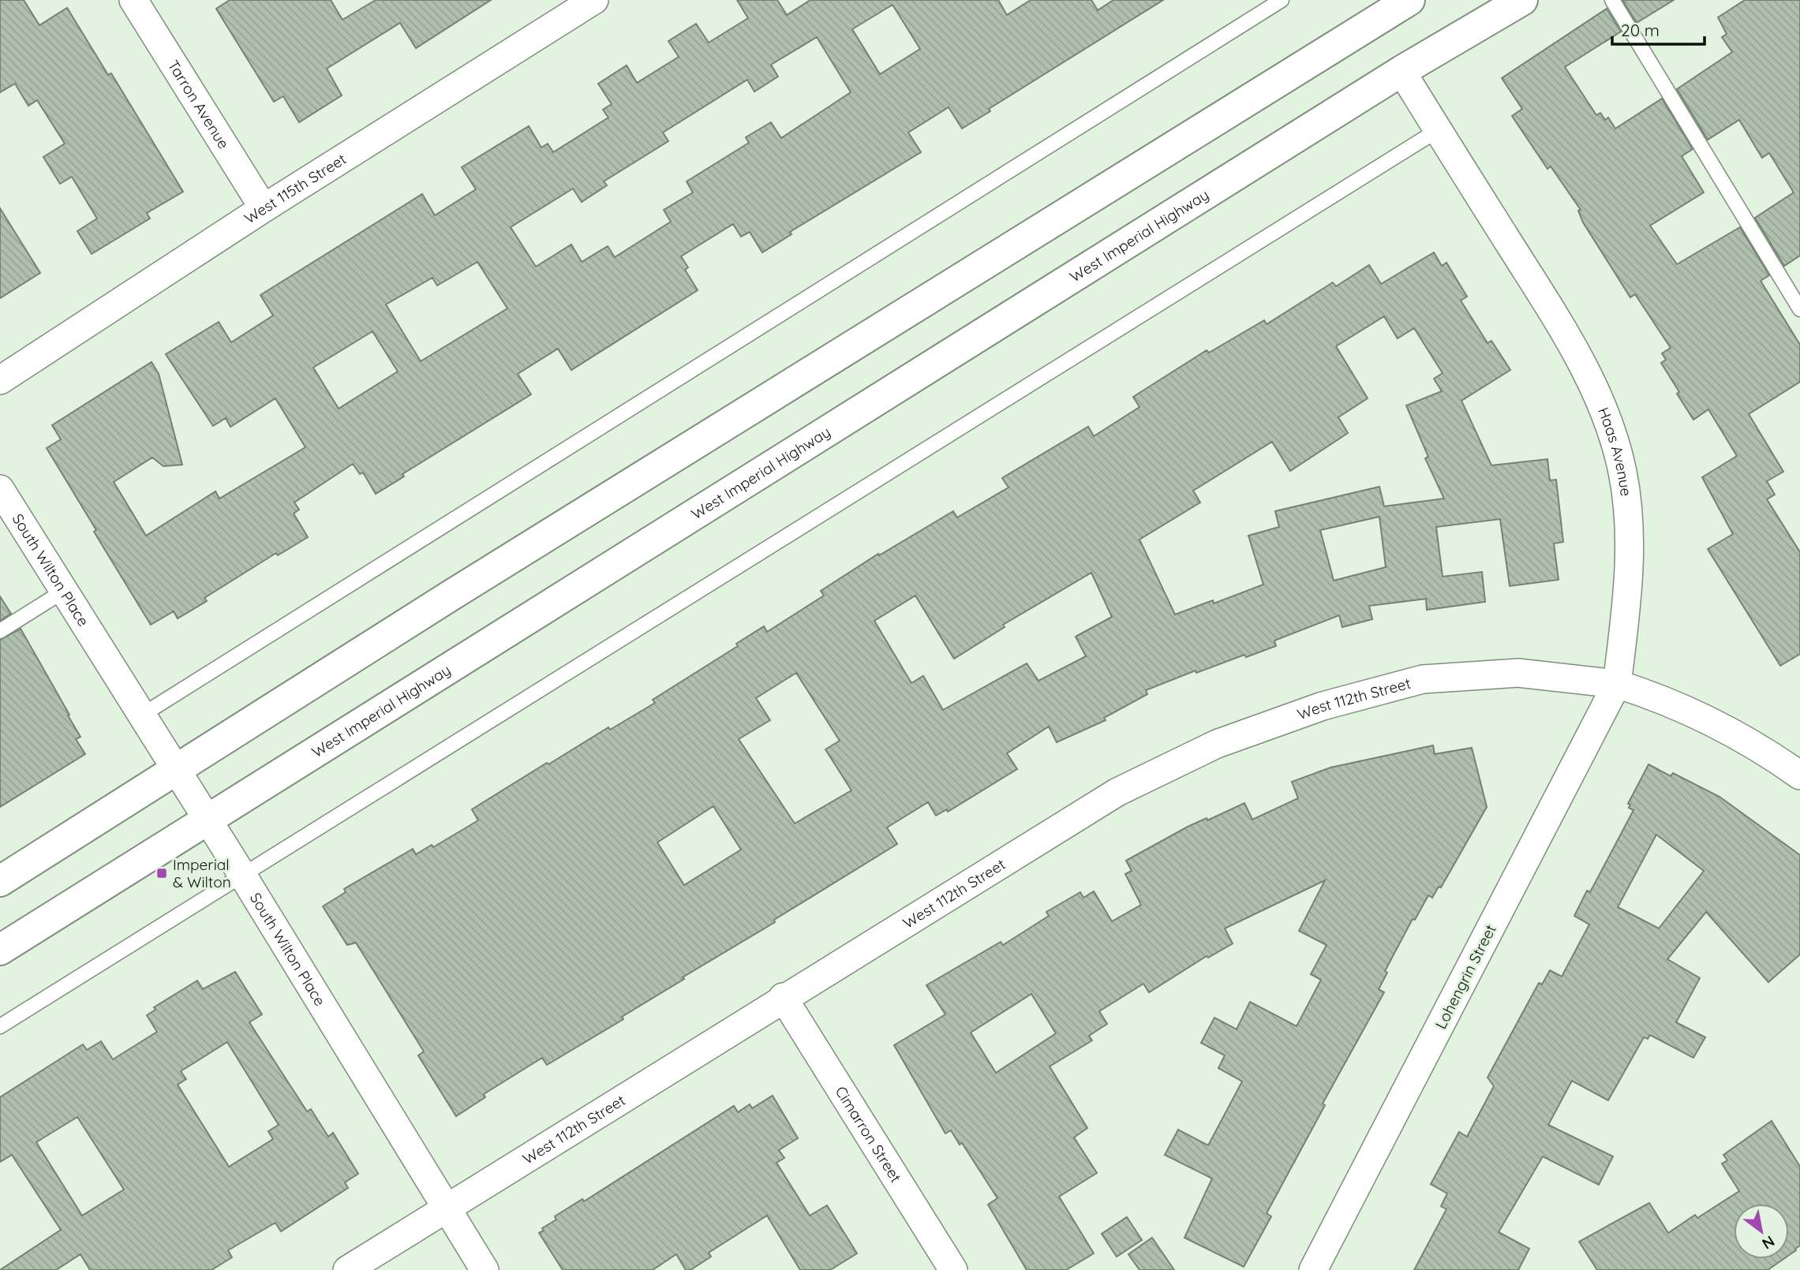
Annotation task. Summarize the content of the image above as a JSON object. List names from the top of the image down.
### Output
{
  "streets": {
    "main road": ["West Imperial Highway"],
    "street": [
      "Tarron Avenue",
      "West 115th Street",
      "Haas Avenue",
      "South Wilton Place",
      "West 112th Street",
      "Lohengrin Street",
      "Cimarron Street"
    ]
  },
  "crossings": [
    ["Tarron Avenue", "West 115th Street"],
    ["West Imperial Highway", "Haas Avenue"],
    ["West Imperial Highway", "South Wilton Place"],
    ["Haas Avenue", "West 112th Street"],
    ["Haas Avenue", "Lohengrin Street"],
    ["South Wilton Place", "West 112th Street"],
    ["West 112th Street", "Lohengrin Street"],
    ["West 112th Street", "Cimarron Street"]
  ],
  "places": {
    "transit": ["Imperial & Wilton"]
  },
  "scale_bar": "20 m",
  "north": "bottom right"
}
